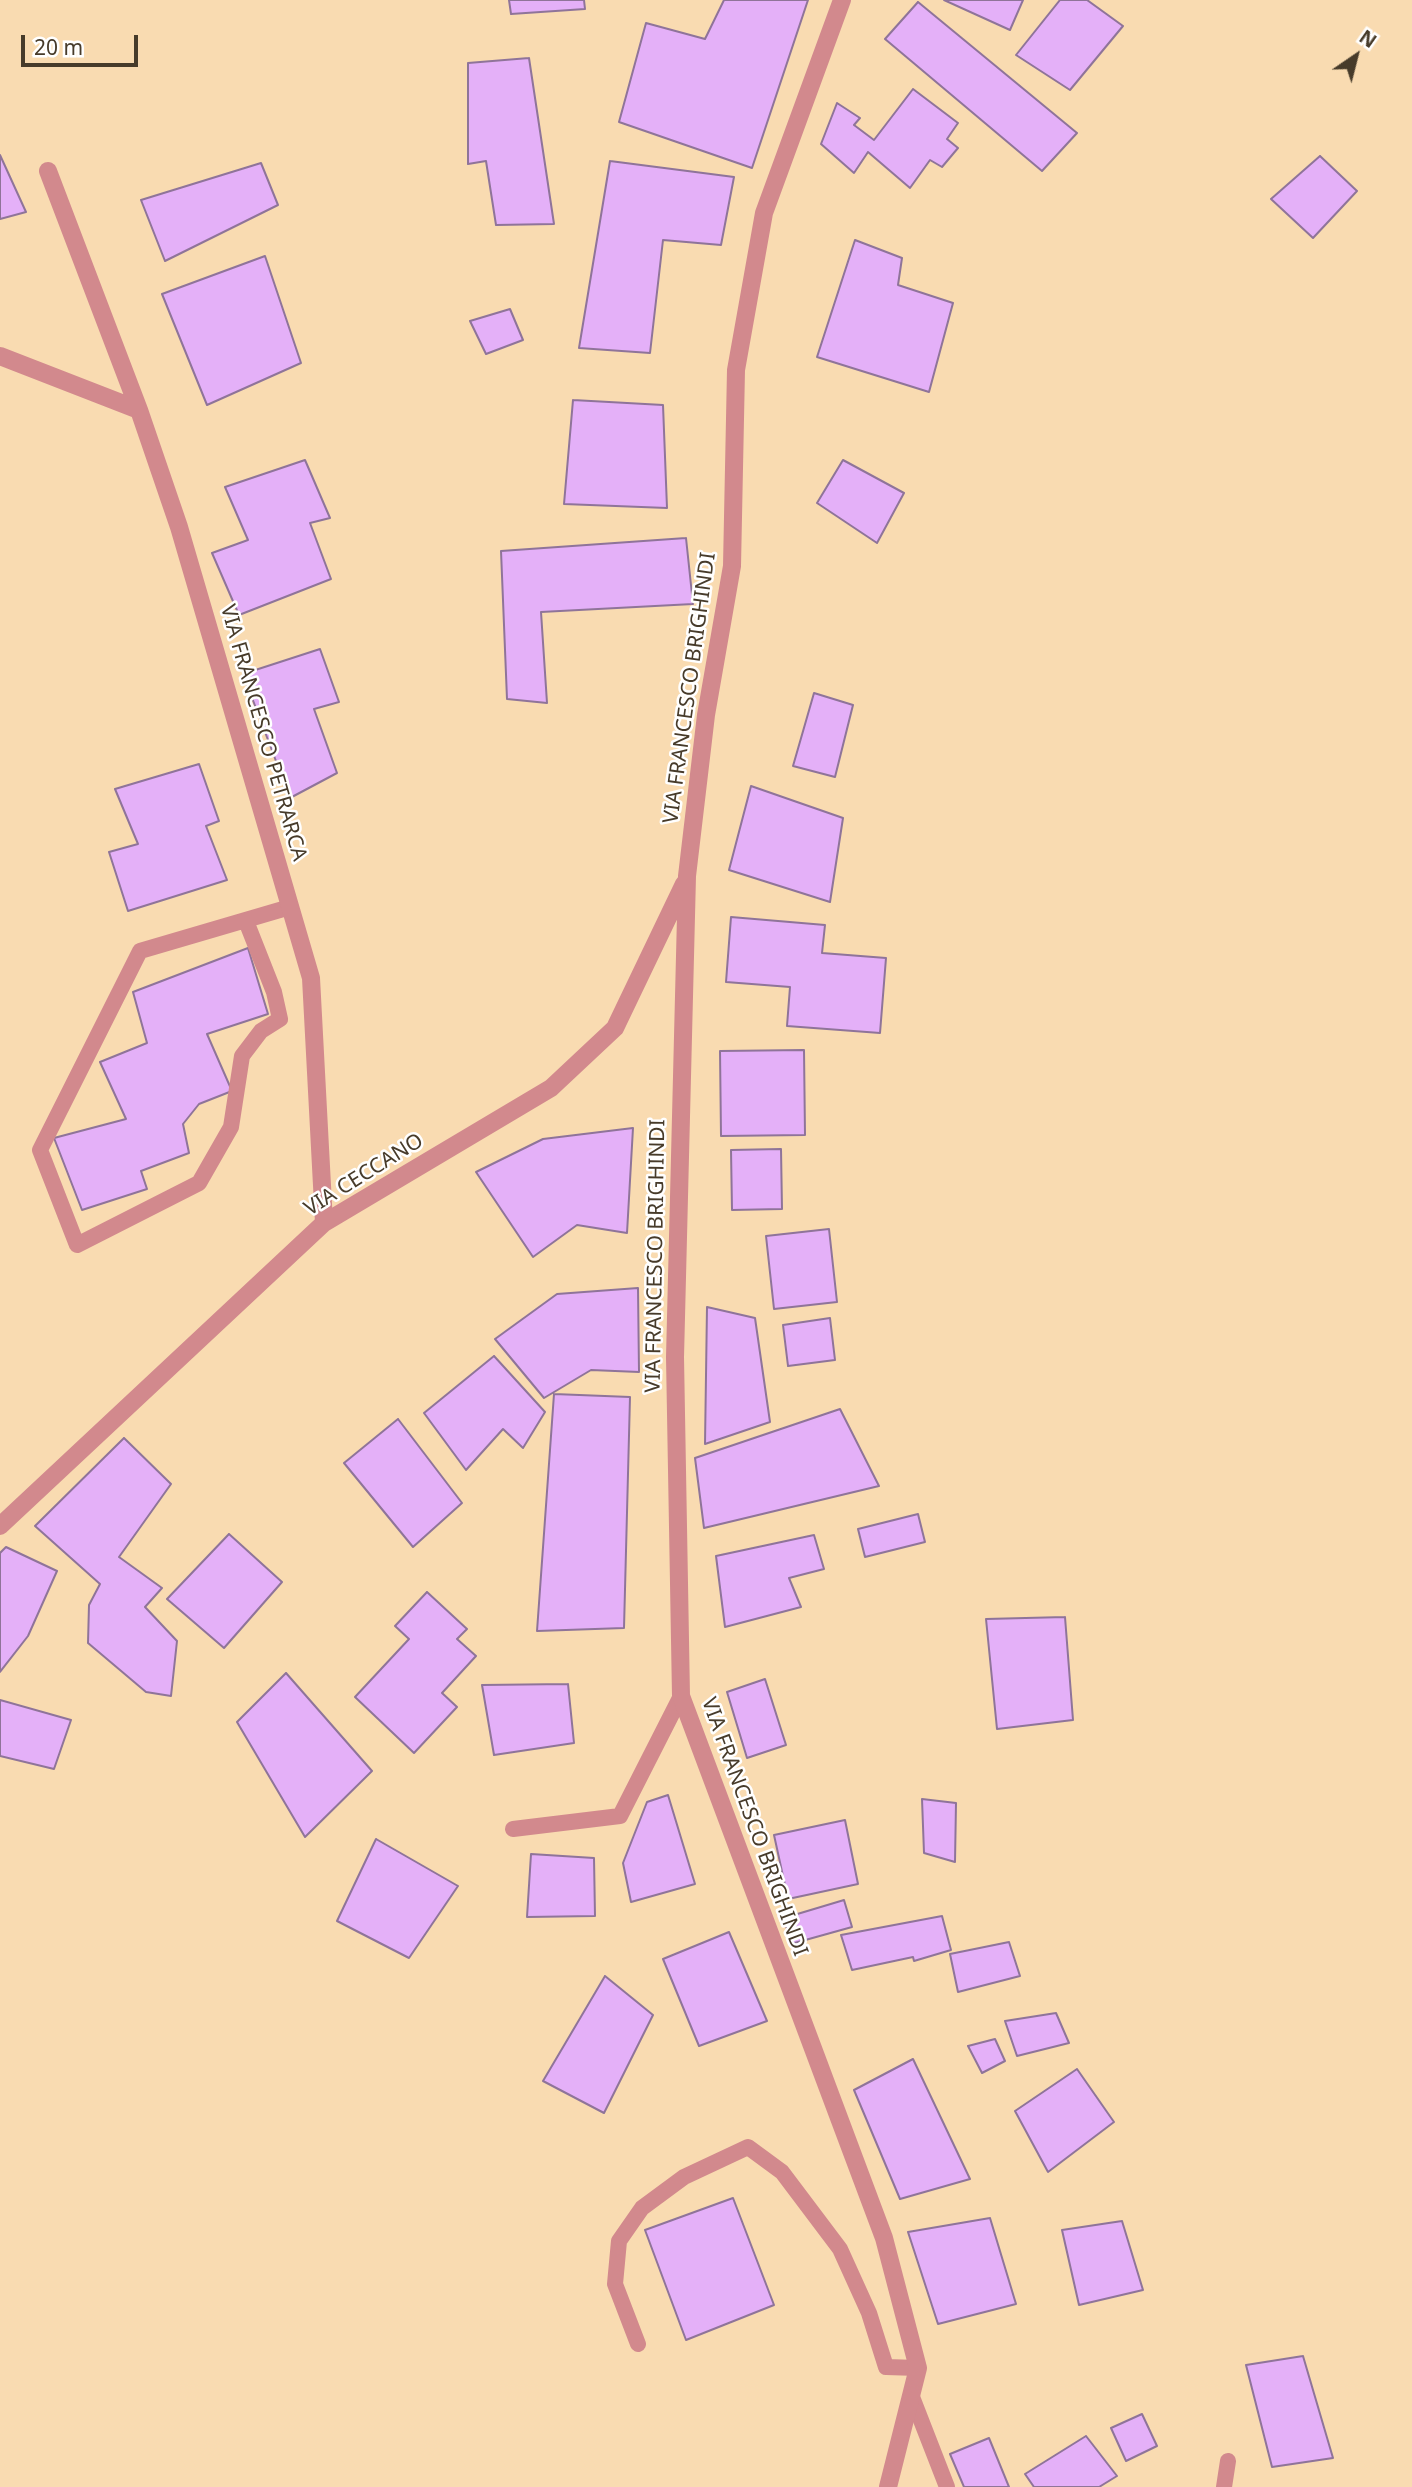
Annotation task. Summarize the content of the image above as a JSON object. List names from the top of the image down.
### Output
{
  "streets": {
    "street": ["VIA FRANCESCO BRIGHINDI", "VIA FRANCESCO PETRARCA", "VIA CECCANO"]
  },
  "crossings": [
    ["VIA FRANCESCO BRIGHINDI", "VIA CECCANO"],
    ["VIA FRANCESCO PETRARCA", "VIA CECCANO"]
  ],
  "scale_bar": "20 m",
  "north": "top right"
}
